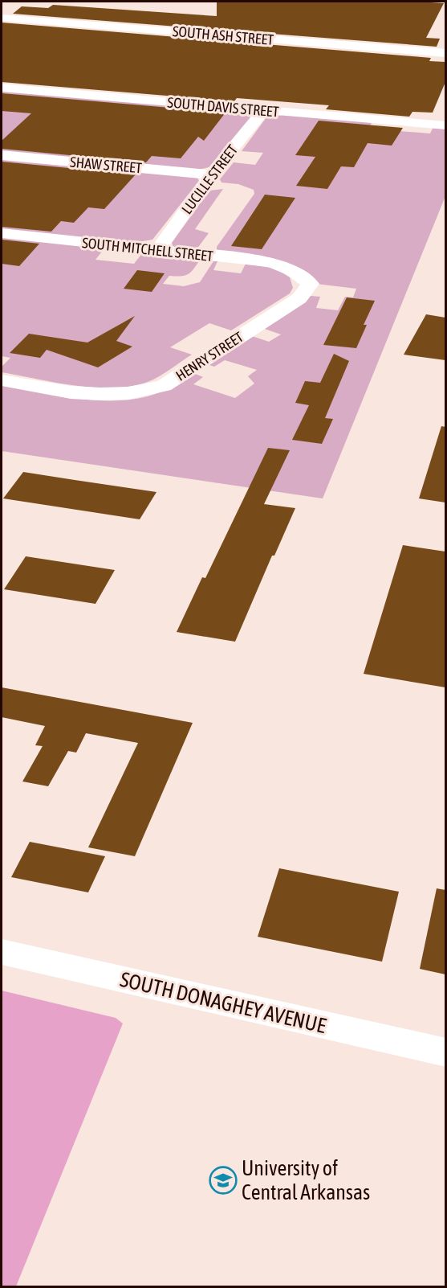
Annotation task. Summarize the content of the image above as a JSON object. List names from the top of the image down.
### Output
{
  "streets": {
    "street": [
      "SOUTH ASH STREET",
      "SOUTH DAVIS STREET",
      "SHAW STREET",
      "LUCILLE STREET",
      "SOUTH MITCHELL STREET",
      "HENRY STREET",
      "SOUTH DONAGHEY AVENUE"
    ]
  },
  "crossings": [
    ["SOUTH DAVIS STREET", "LUCILLE STREET"],
    ["SHAW STREET", "LUCILLE STREET"],
    ["LUCILLE STREET", "SOUTH MITCHELL STREET"],
    ["SOUTH MITCHELL STREET", "HENRY STREET"]
  ],
  "places": {
    "school or university": ["University of Central Arkansas"]
  }
}
